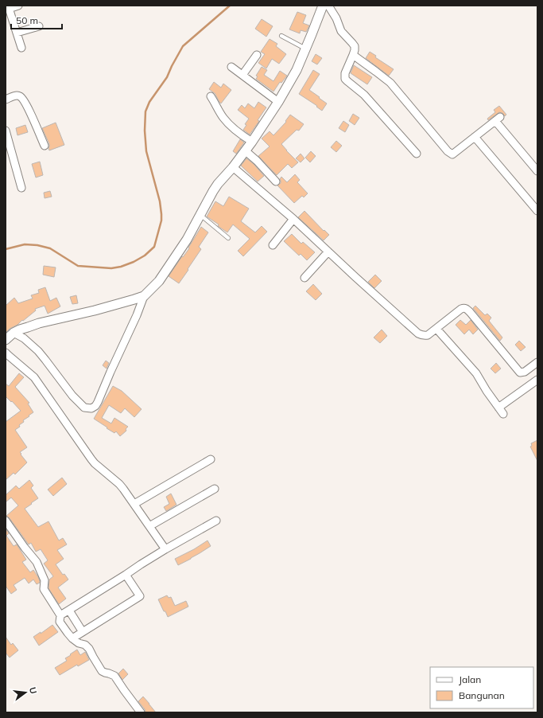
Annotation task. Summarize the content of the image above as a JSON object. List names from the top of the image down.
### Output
{
  "legend": ["Jalan", "Bangunan"],
  "scale_bar": "50 m",
  "north": "right"
}
